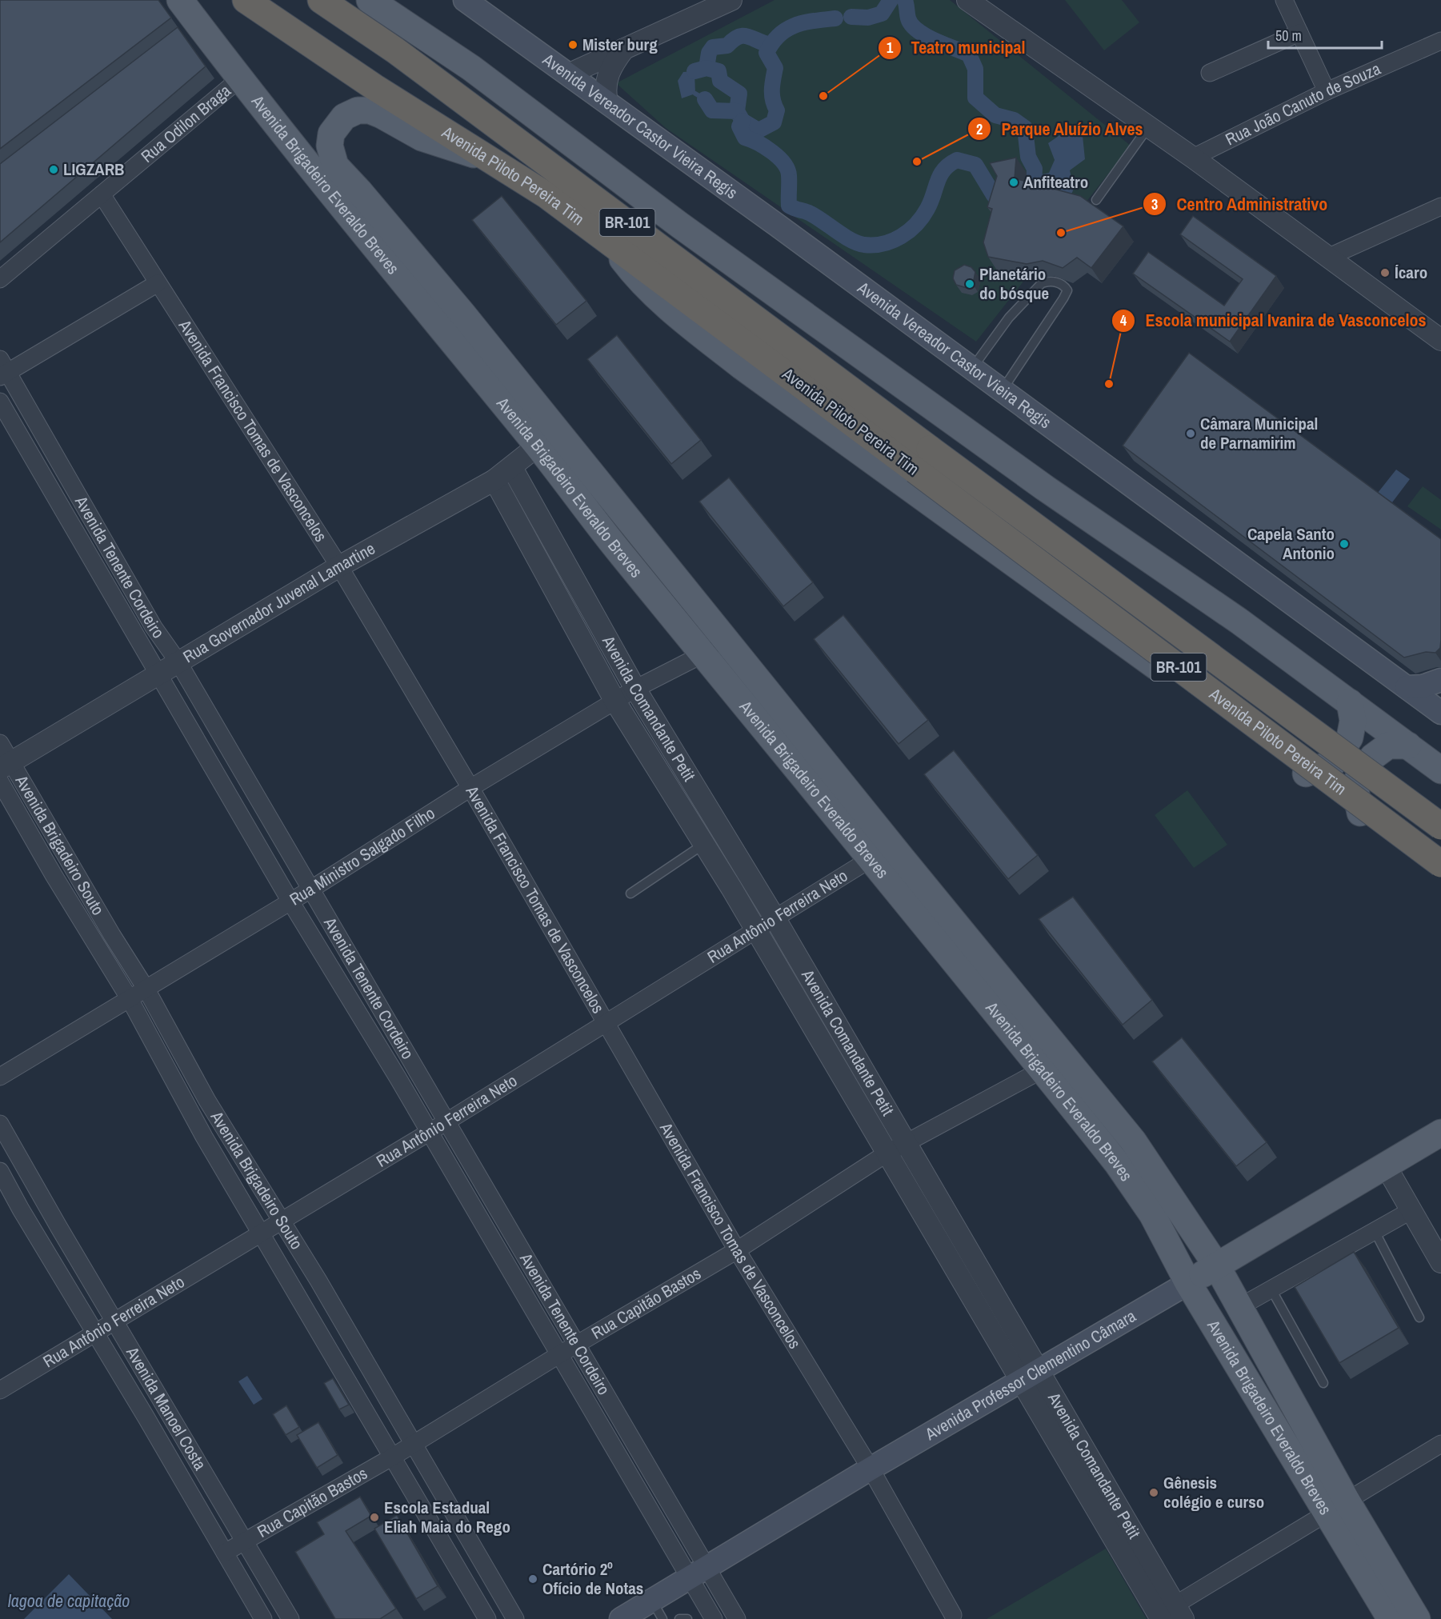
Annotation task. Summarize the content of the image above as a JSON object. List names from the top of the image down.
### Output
{
  "streets": {
    "highway": ["Avenida Piloto Pereira Tim", "BR-101"],
    "main road": ["Avenida Vereador Castor Vieira Regis", "Avenida Brigadeiro Everaldo Breves", "Avenida Professor Clementino Câmara"],
    "street": [
      "Rua João Canuto de Souza",
      "Rua Odilon Braga",
      "Avenida Francisco Tomas de Vasconcelos",
      "Avenida Tenente Cordeiro",
      "Rua Governador Juvenal Lamartine",
      "Avenida Comandante Petit",
      "Avenida Brigadeiro Souto",
      "Rua Ministro Salgado Filho",
      "Rua Antônio Ferreira Neto",
      "Rua Capitão Bastos",
      "Avenida Manoel Costa"
    ]
  },
  "crossings": [
    ["Rua Odilon Braga", "Avenida Brigadeiro Everaldo Breves"],
    ["Rua Odilon Braga", "Avenida Francisco Tomas de Vasconcelos"],
    ["Avenida Piloto Pereira Tim", "Avenida Brigadeiro Everaldo Breves"],
    ["Avenida Brigadeiro Everaldo Breves", "Rua Governador Juvenal Lamartine"],
    ["Avenida Brigadeiro Everaldo Breves", "Rua Ministro Salgado Filho"],
    ["Avenida Brigadeiro Everaldo Breves", "Rua Antônio Ferreira Neto"],
    ["Avenida Brigadeiro Everaldo Breves", "Rua Capitão Bastos"],
    ["Avenida Brigadeiro Everaldo Breves", "Avenida Professor Clementino Câmara"],
    ["Avenida Francisco Tomas de Vasconcelos", "Rua Governador Juvenal Lamartine"],
    ["Avenida Francisco Tomas de Vasconcelos", "Rua Ministro Salgado Filho"],
    ["Avenida Francisco Tomas de Vasconcelos", "Rua Antônio Ferreira Neto"],
    ["Avenida Francisco Tomas de Vasconcelos", "Rua Capitão Bastos"],
    ["Avenida Francisco Tomas de Vasconcelos", "Avenida Professor Clementino Câmara"],
    ["Avenida Tenente Cordeiro", "Rua Governador Juvenal Lamartine"],
    ["Avenida Tenente Cordeiro", "Rua Ministro Salgado Filho"],
    ["Avenida Tenente Cordeiro", "Rua Antônio Ferreira Neto"],
    ["Avenida Tenente Cordeiro", "Rua Capitão Bastos"],
    ["Avenida Tenente Cordeiro", "Avenida Professor Clementino Câmara"],
    ["Rua Governador Juvenal Lamartine", "Avenida Comandante Petit"],
    ["Rua Governador Juvenal Lamartine", "Avenida Brigadeiro Souto"],
    ["Avenida Comandante Petit", "Rua Ministro Salgado Filho"],
    ["Avenida Comandante Petit", "Rua Antônio Ferreira Neto"],
    ["Avenida Comandante Petit", "Rua Capitão Bastos"],
    ["Avenida Comandante Petit", "Avenida Professor Clementino Câmara"],
    ["Avenida Brigadeiro Souto", "Rua Ministro Salgado Filho"],
    ["Avenida Brigadeiro Souto", "Rua Antônio Ferreira Neto"],
    ["Avenida Brigadeiro Souto", "Rua Capitão Bastos"],
    ["Rua Antônio Ferreira Neto", "Avenida Manoel Costa"],
    ["Rua Capitão Bastos", "Avenida Manoel Costa"]
  ],
  "water": ["lagoa de capitação"],
  "places": [
    "Mister burg",
    "Teatro municipal",
    "Parque Aluízio Alves",
    "LIGZARB",
    "Anfiteatro",
    "Centro Administrativo",
    "Ícaro",
    "Planetário do bósque",
    "Escola municipal Ivanira de Vasconcelos",
    "Câmara Municipal de Parnamirim",
    "Capela Santo Antonio",
    "Gênesis colégio e curso",
    "Escola Estadual Eliah Maia do Rego",
    "Cartório 2º Ofício de Notas"
  ],
  "scale_bar": "50 m"
}
